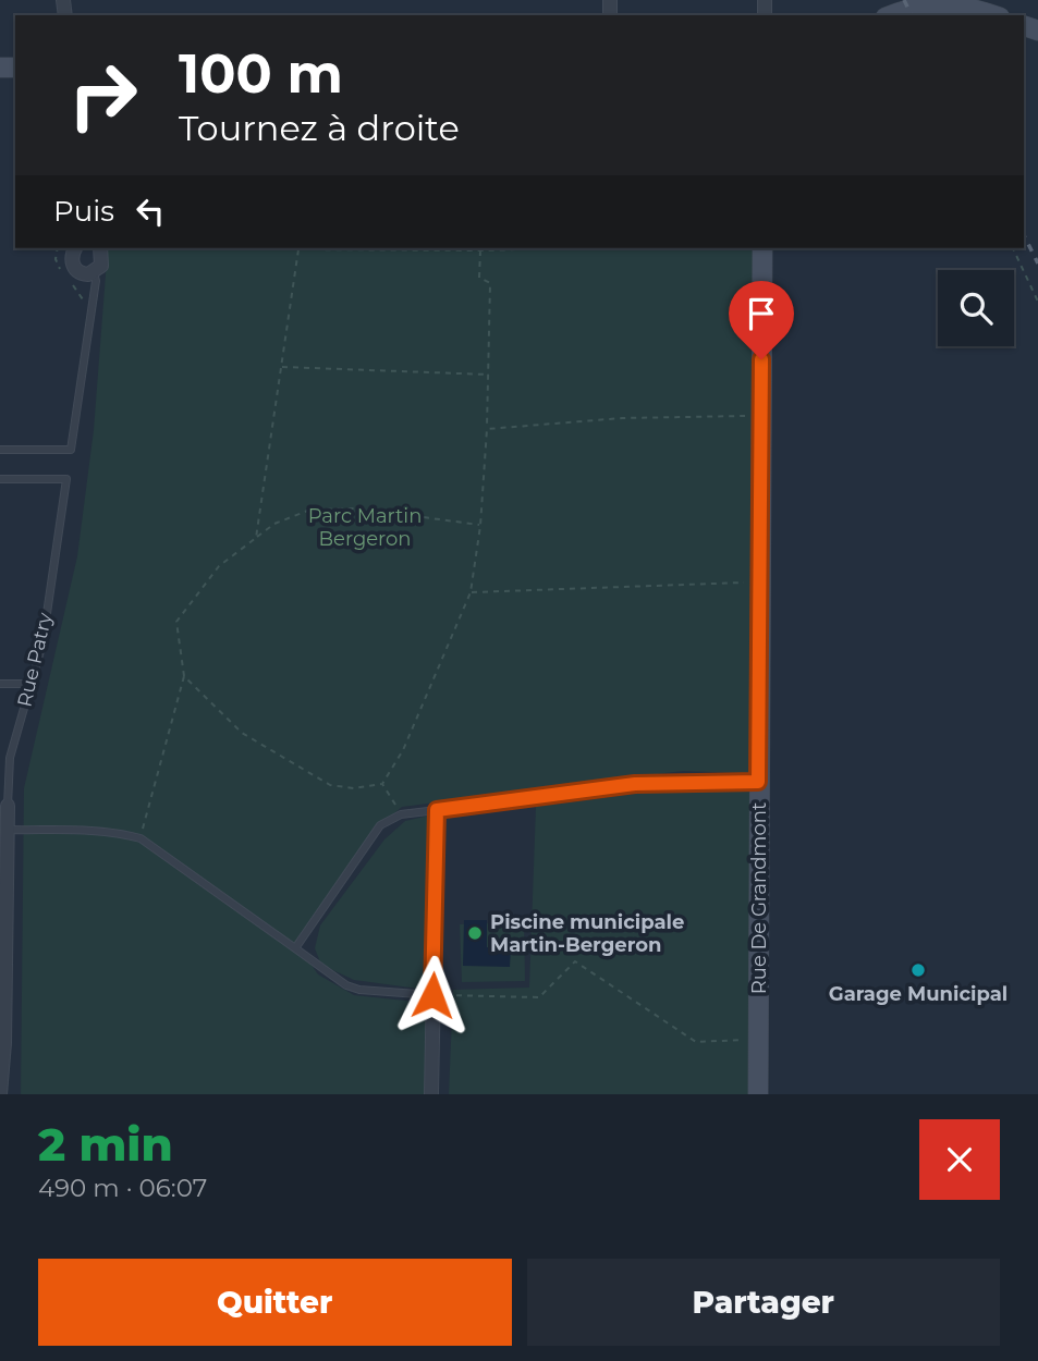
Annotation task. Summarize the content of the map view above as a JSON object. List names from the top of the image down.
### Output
{
  "streets": {
    "street": ["Rue Patry", "Rue De Grandmont"]
  },
  "parks": ["Parc Martin Bergeron"],
  "places": ["Piscine municipale Martin-Bergeron", "Garage Municipal"],
  "page": {
    "turn": ["100 m", "Tournez à droite"],
    "then": "Puis",
    "heading": ["2 min", "490 m · 06:07"],
    "buttons": ["Quitter", "Partager"]
  }
}
